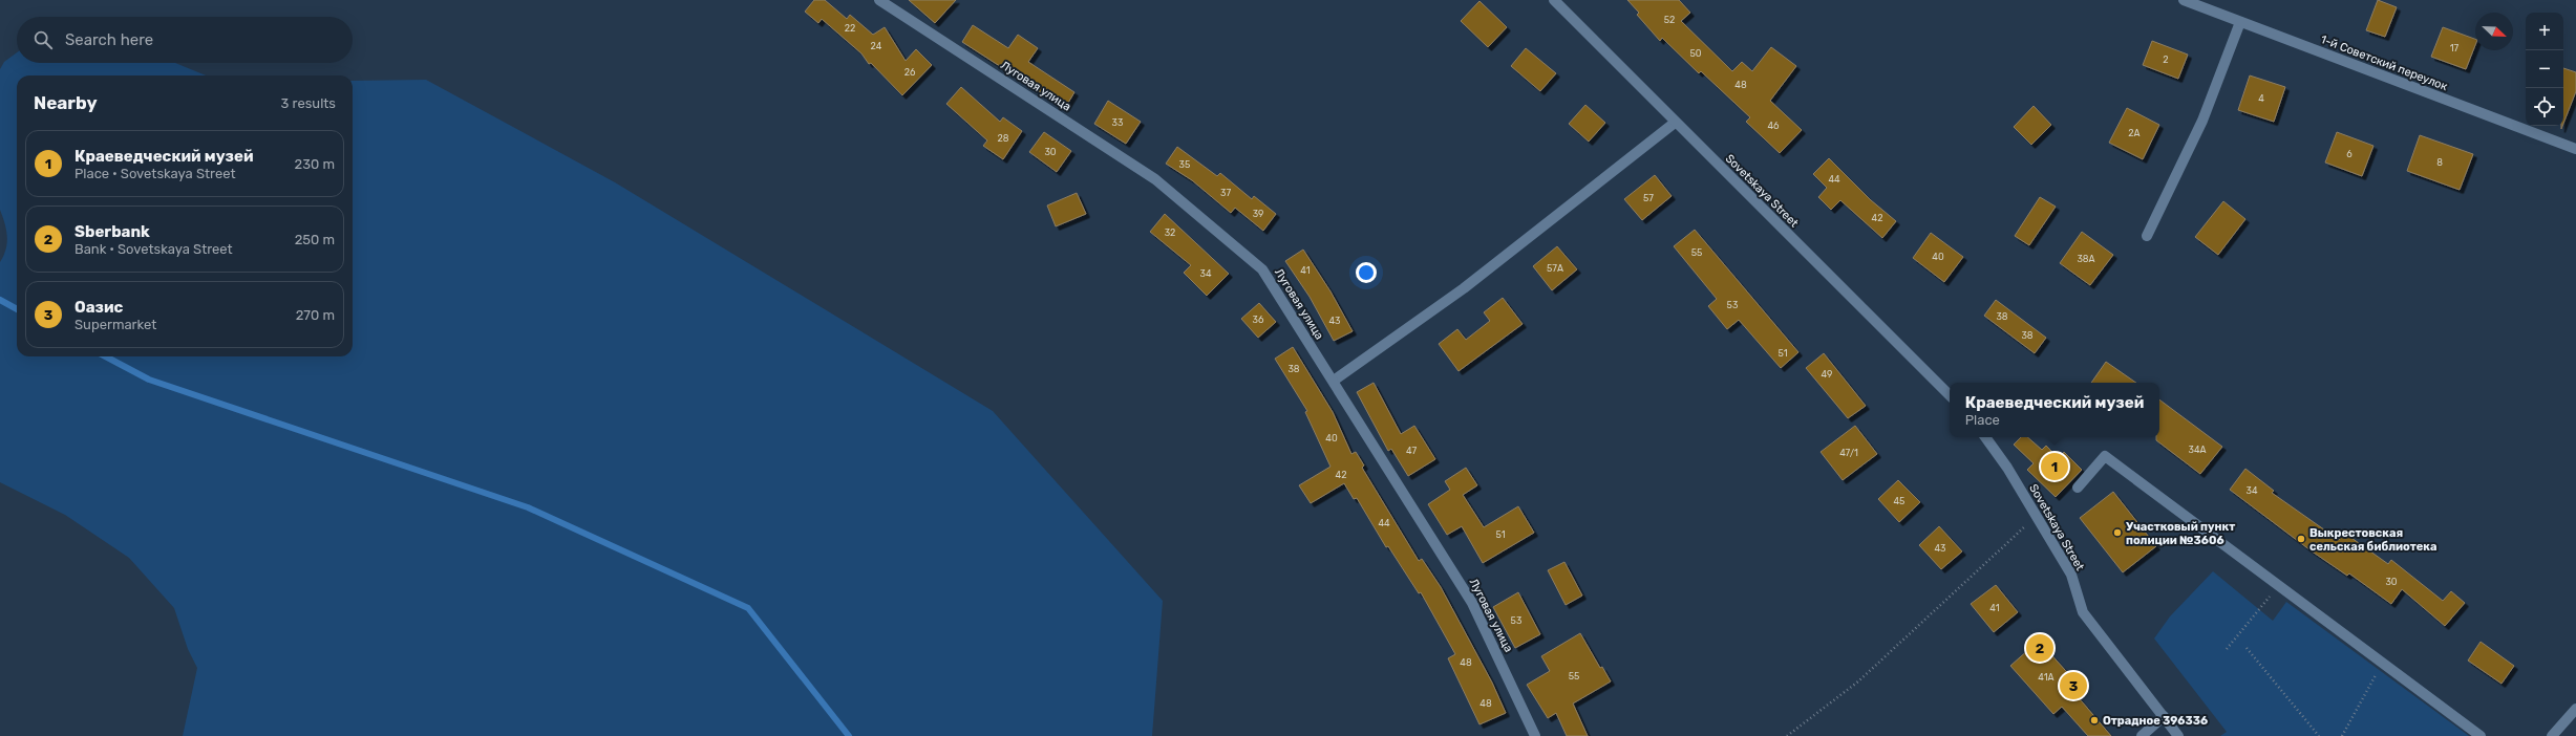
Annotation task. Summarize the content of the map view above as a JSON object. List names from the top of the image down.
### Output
{
  "streets": {
    "street": ["1-й Советский переулок", "Луговая улица", "Sovetskaya Street"]
  },
  "places": ["Участковый пункт полиции №3606", "Выкрестовская сельская библиотека", "Отрадное 396336"],
  "house_numbers": [
    "52",
    "22",
    "24",
    "17",
    "50",
    "2",
    "26",
    "48",
    "4",
    "33",
    "46",
    "2А",
    "28",
    "30",
    "6",
    "8",
    "35",
    "44",
    "37",
    "57",
    "39",
    "42",
    "32",
    "55",
    "40",
    "38А",
    "57А",
    "41",
    "34",
    "53",
    "38",
    "36",
    "43",
    "38",
    "51",
    "38",
    "49",
    "40",
    "34А",
    "47",
    "47/1",
    "42",
    "34",
    "45",
    "44",
    "51",
    "43",
    "30",
    "41",
    "53",
    "48",
    "55",
    "41А",
    "48"
  ],
  "north": "bottom right",
  "page": {
    "map_buttons": ["+", "−"],
    "search": "Search here",
    "heading": ["Nearby", "3 results"],
    "list": [
      {
        "mark": "1",
        "name": "Краеведческий музей",
        "note": "Place · Sovetskaya Street",
        "value": "230 m"
      },
      {
        "mark": "2",
        "name": "Sberbank",
        "note": "Bank · Sovetskaya Street",
        "value": "250 m"
      },
      {
        "mark": "3",
        "name": "Оазис",
        "note": "Supermarket",
        "value": "270 m"
      }
    ],
    "popup": ["Краеведческий музей", "Place"],
    "pins": ["1", "2", "3"]
  }
}
